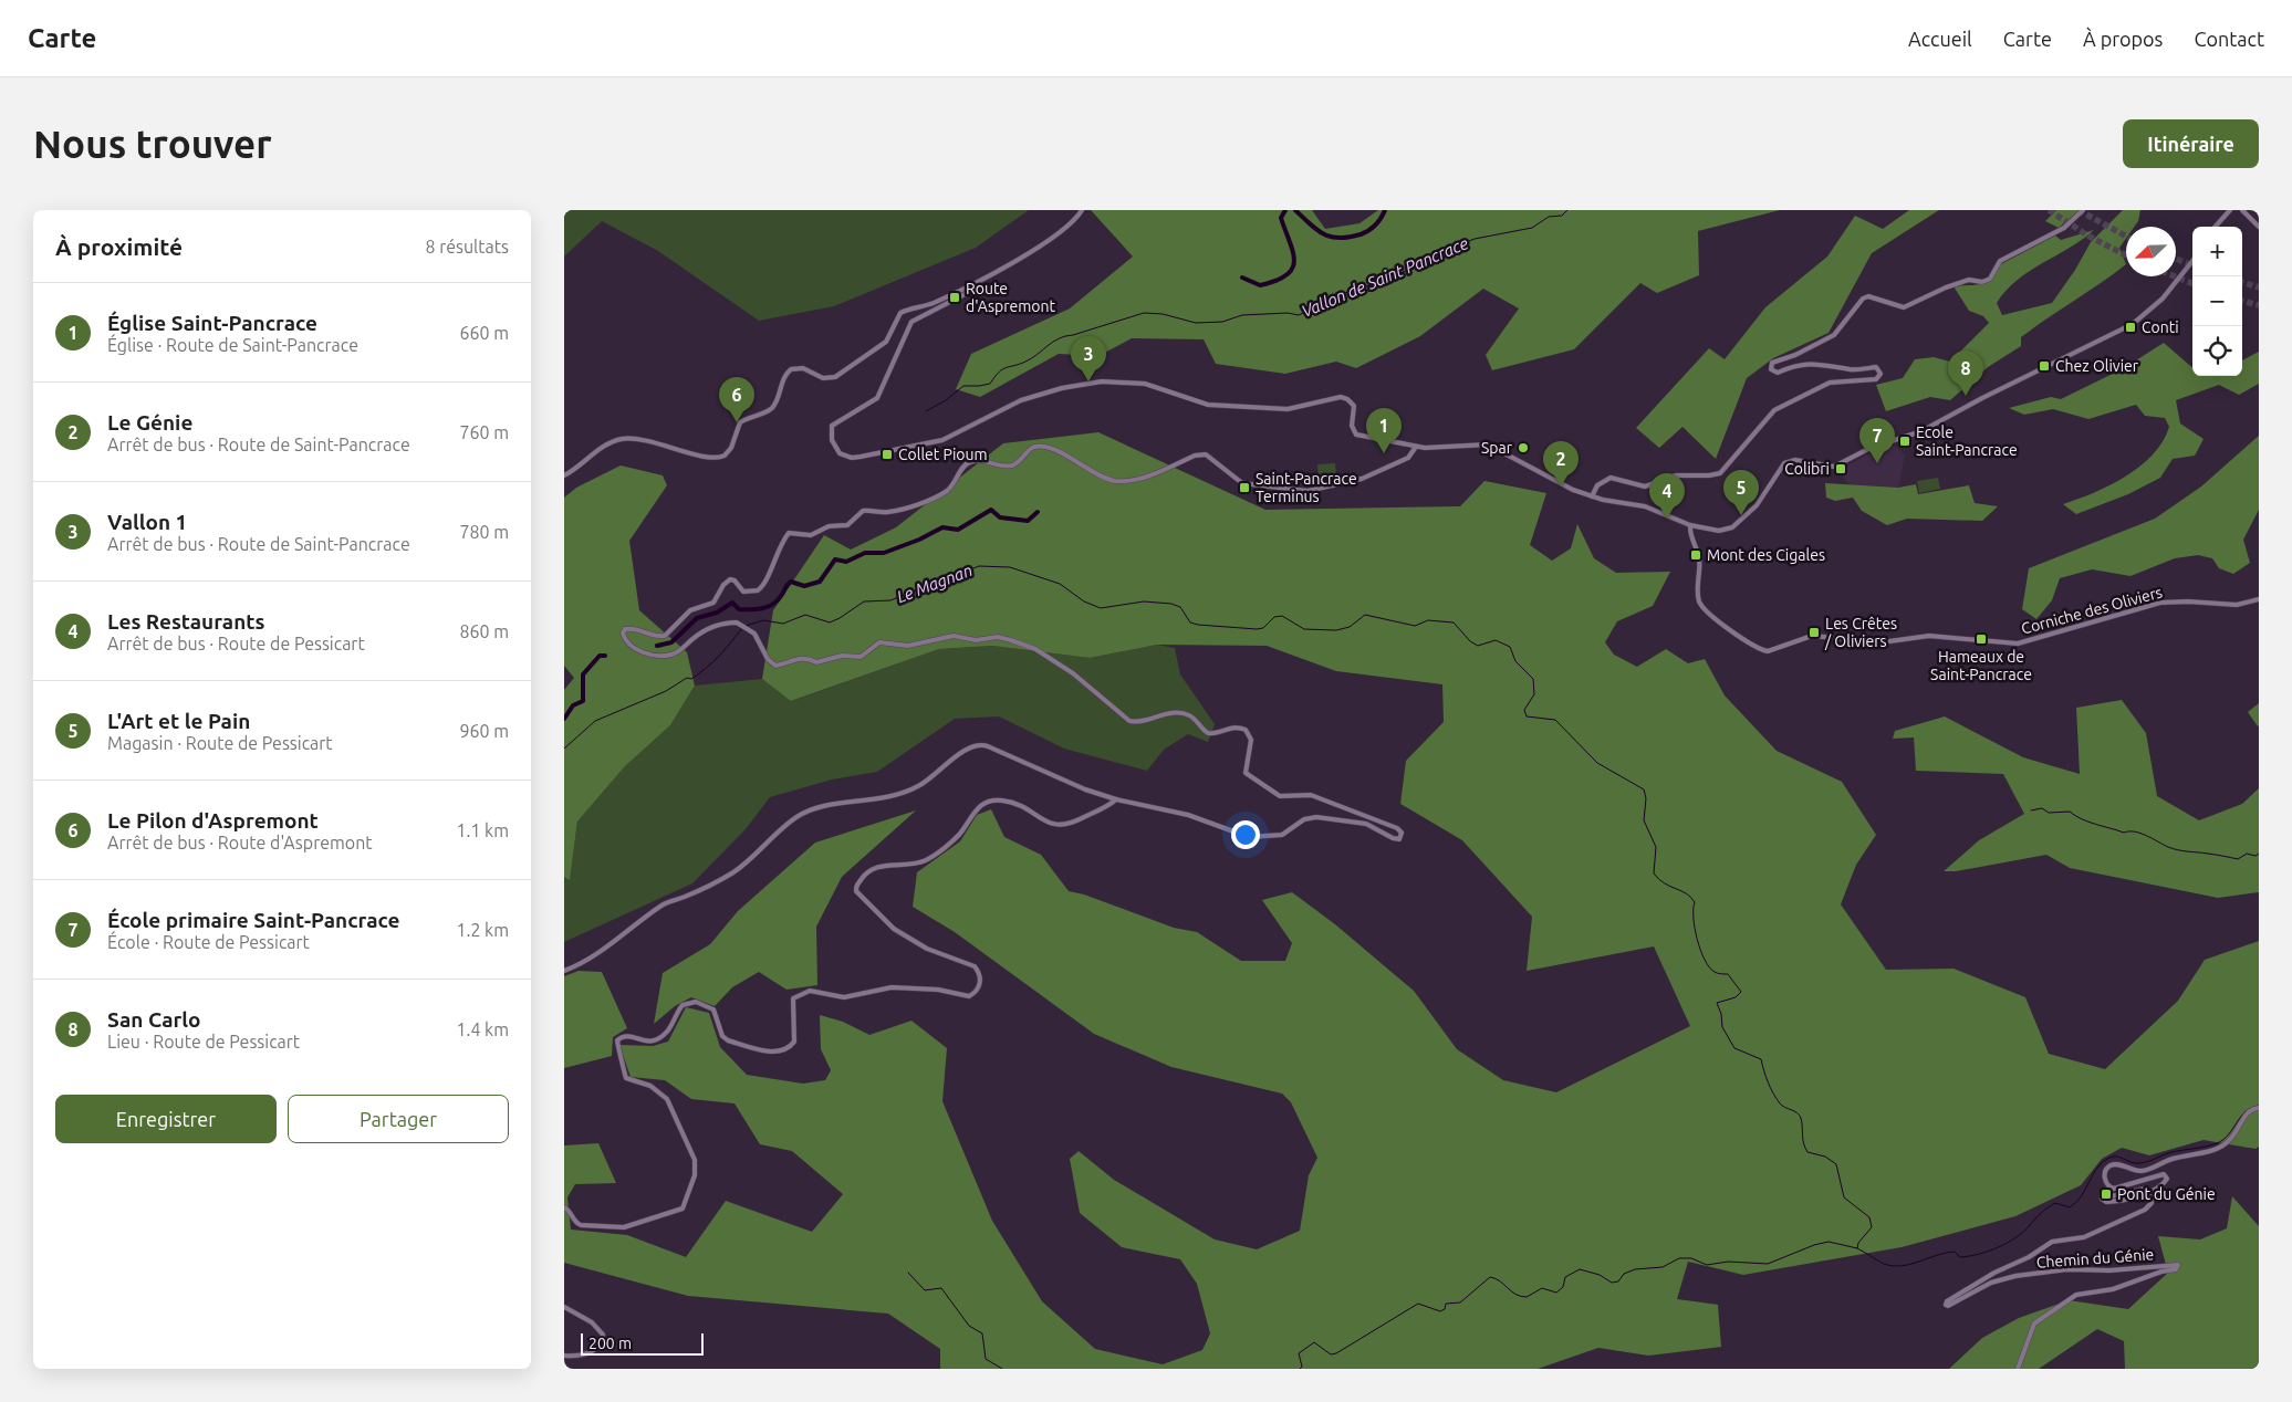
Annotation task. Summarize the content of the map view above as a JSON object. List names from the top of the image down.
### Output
{
  "streets": {
    "street": ["Corniche des Oliviers", "Chemin du Génie"]
  },
  "water": ["Vallon de Saint Pancrace", "Le Magnan"],
  "places": {
    "transit": [
      "Route d'Aspremont",
      "Conti",
      "Chez Olivier",
      "Ecole Saint-Pancrace",
      "Collet Pioum",
      "Colibri",
      "Saint-Pancrace Terminus",
      "Mont des Cigales",
      "Les Crêtes / Oliviers",
      "Hameaux de Saint-Pancrace",
      "Pont du Génie"
    ],
    "other": ["Spar"]
  },
  "scale_bar": "200 m",
  "north": "bottom left",
  "page": {
    "header": "Carte",
    "nav": [
      "Accueil",
      "Carte",
      "À propos",
      "Contact"
    ],
    "buttons": [
      "Itinéraire",
      ["Enregistrer", "Partager"]
    ],
    "title": "Nous trouver",
    "heading": ["À proximité", "8 résultats"],
    "map_buttons": ["+", "−"],
    "list": [
      {
        "mark": "1",
        "name": "Église Saint-Pancrace",
        "note": "Église · Route de Saint-Pancrace",
        "value": "660 m"
      },
      {
        "mark": "2",
        "name": "Le Génie",
        "note": "Arrêt de bus · Route de Saint-Pancrace",
        "value": "760 m"
      },
      {
        "mark": "3",
        "name": "Vallon 1",
        "note": "Arrêt de bus · Route de Saint-Pancrace",
        "value": "780 m"
      },
      {
        "mark": "4",
        "name": "Les Restaurants",
        "note": "Arrêt de bus · Route de Pessicart",
        "value": "860 m"
      },
      {
        "mark": "5",
        "name": "L'Art et le Pain",
        "note": "Magasin · Route de Pessicart",
        "value": "960 m"
      },
      {
        "mark": "6",
        "name": "Le Pilon d'Aspremont",
        "note": "Arrêt de bus · Route d'Aspremont",
        "value": "1.1 km"
      },
      {
        "mark": "7",
        "name": "École primaire Saint-Pancrace",
        "note": "École · Route de Pessicart",
        "value": "1.2 km"
      },
      {
        "mark": "8",
        "name": "San Carlo",
        "note": "Lieu · Route de Pessicart",
        "value": "1.4 km"
      }
    ],
    "pins": [
      "3",
      "8",
      "6",
      "1",
      "7",
      "2",
      "5",
      "4"
    ],
    "scale": "200 m"
  }
}
